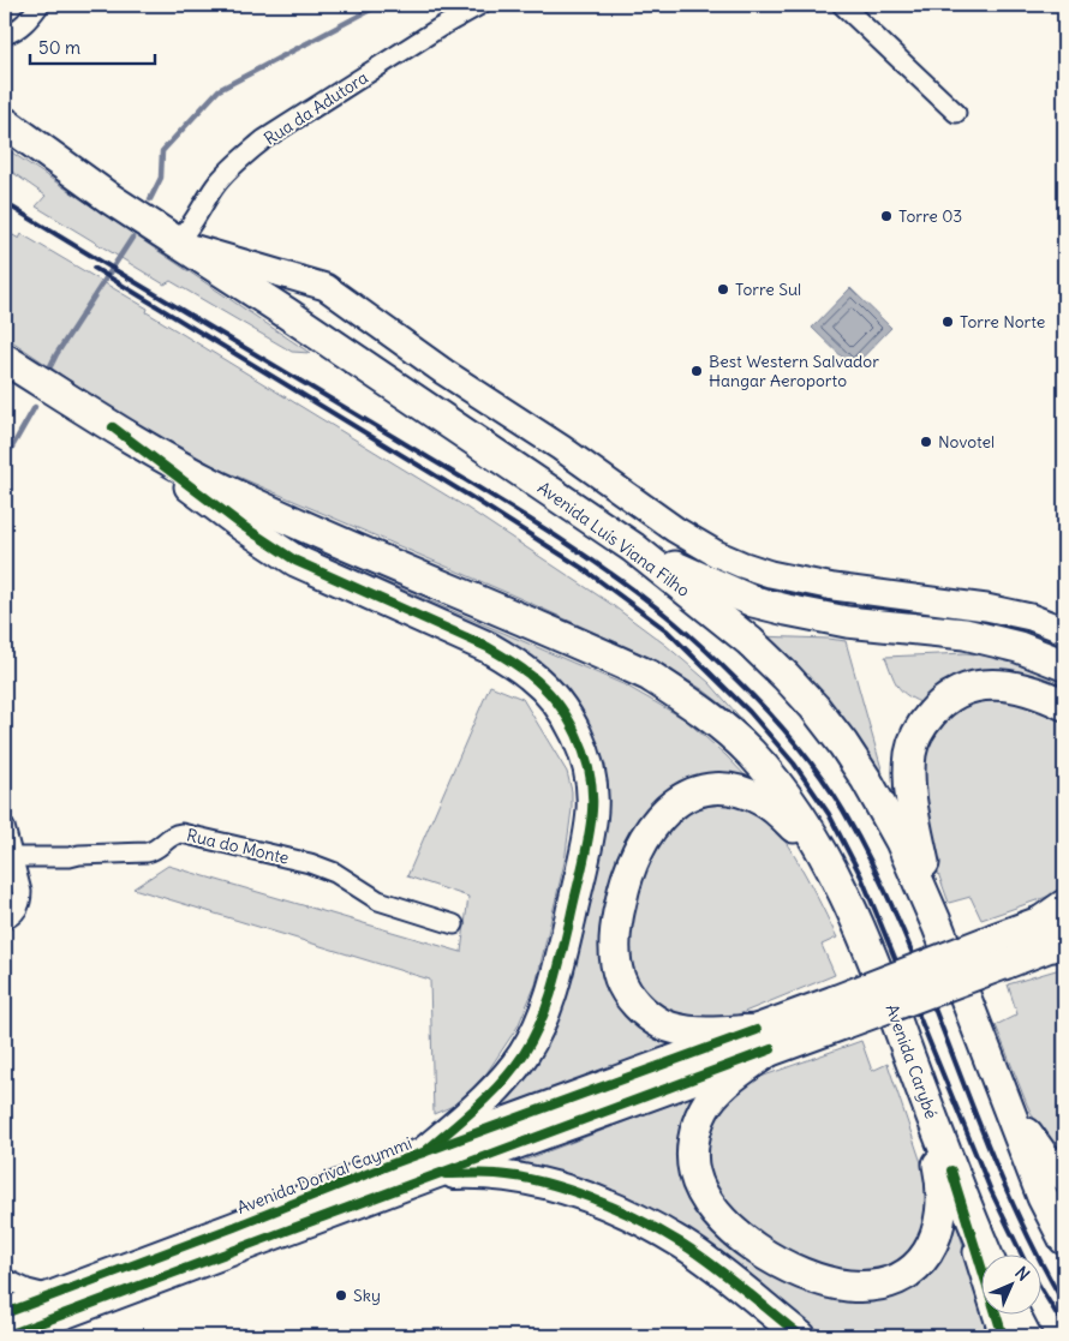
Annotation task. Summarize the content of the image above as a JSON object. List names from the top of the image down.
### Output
{
  "streets": {
    "highway": ["Avenida Luís Viana Filho", "Avenida Carybé"],
    "main road": ["Avenida Dorival Caymmi"],
    "street": ["Rua da Adutora", "Rua do Monte"]
  },
  "crossings": [
    ["Rua da Adutora", "Avenida Luís Viana Filho"]
  ],
  "places": [
    "Torre 03",
    "Torre Sul",
    "Torre Norte",
    "Best Western Salvador Hangar Aeroporto",
    "Novotel",
    "Sky"
  ],
  "scale_bar": "50 m",
  "north": "top right"
}
